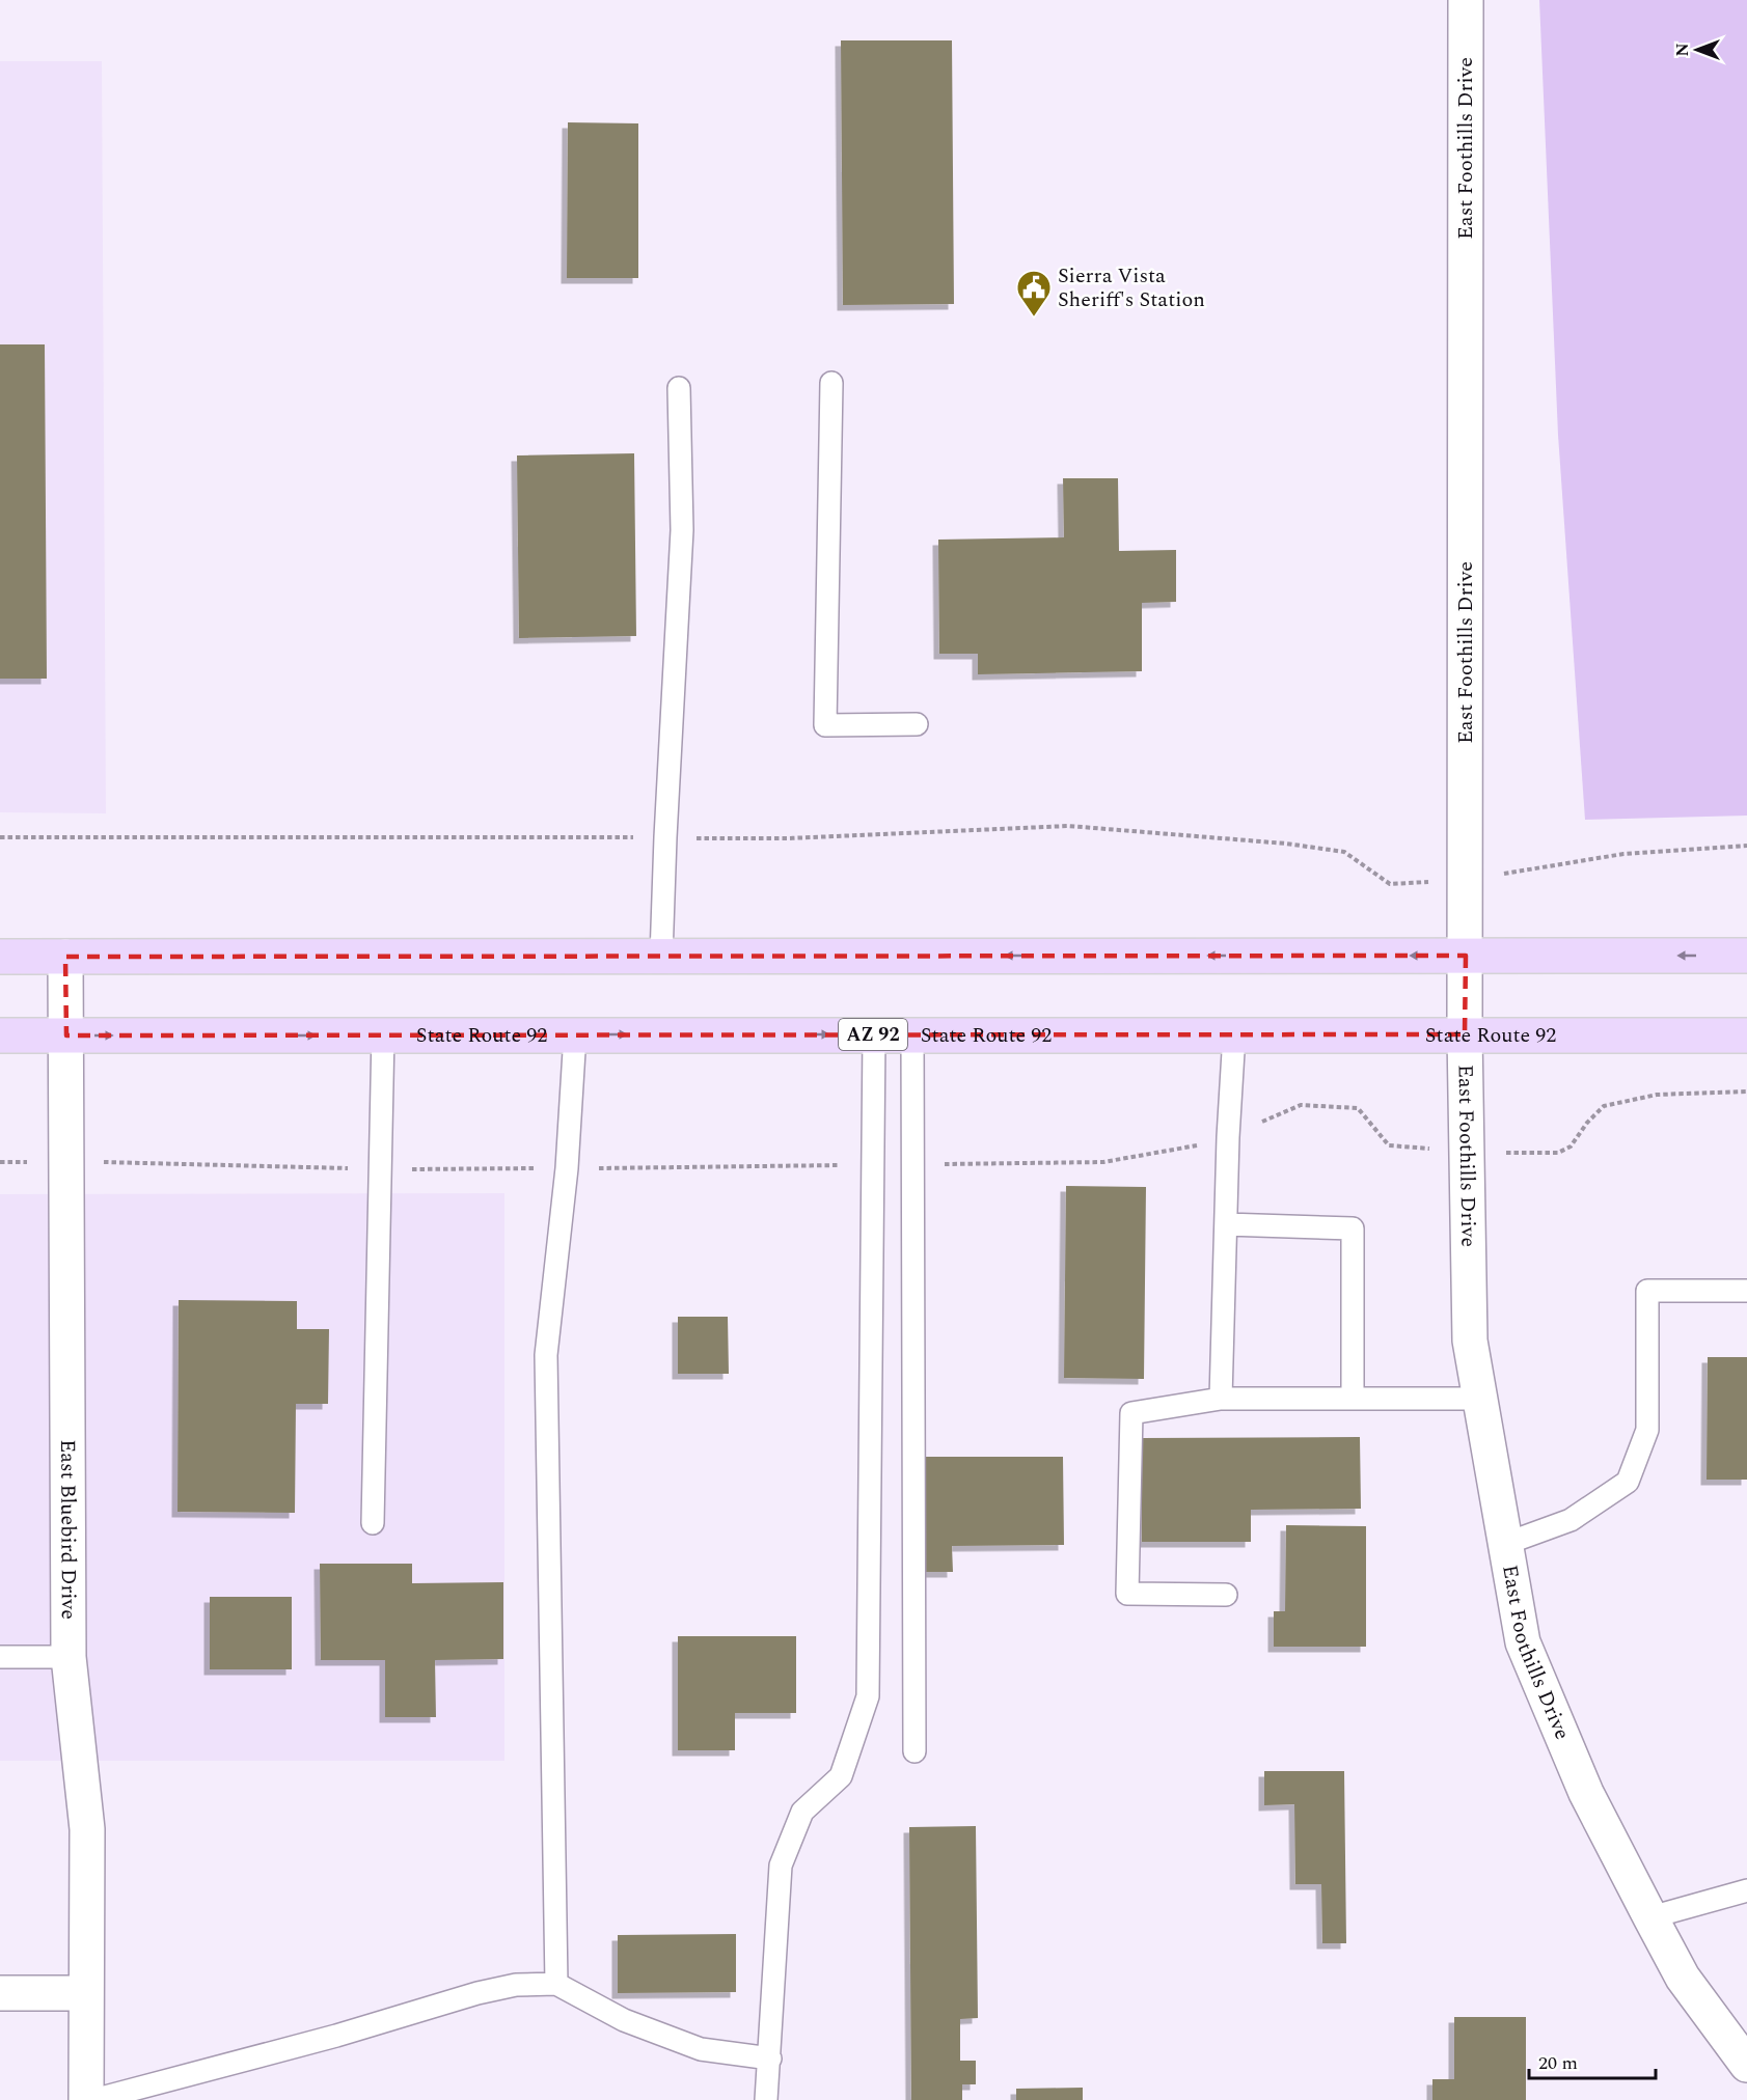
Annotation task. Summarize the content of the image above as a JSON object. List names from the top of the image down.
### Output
{
  "streets": {
    "main road": ["State Route 92", "AZ 92"],
    "street": ["East Foothills Drive", "East Bluebird Drive"]
  },
  "crossings": [
    ["East Foothills Drive", "State Route 92"],
    ["State Route 92", "East Bluebird Drive"]
  ],
  "places": {
    "public building": ["Sierra Vista Sheriff's Station"]
  },
  "scale_bar": "20 m",
  "north": "left"
}
